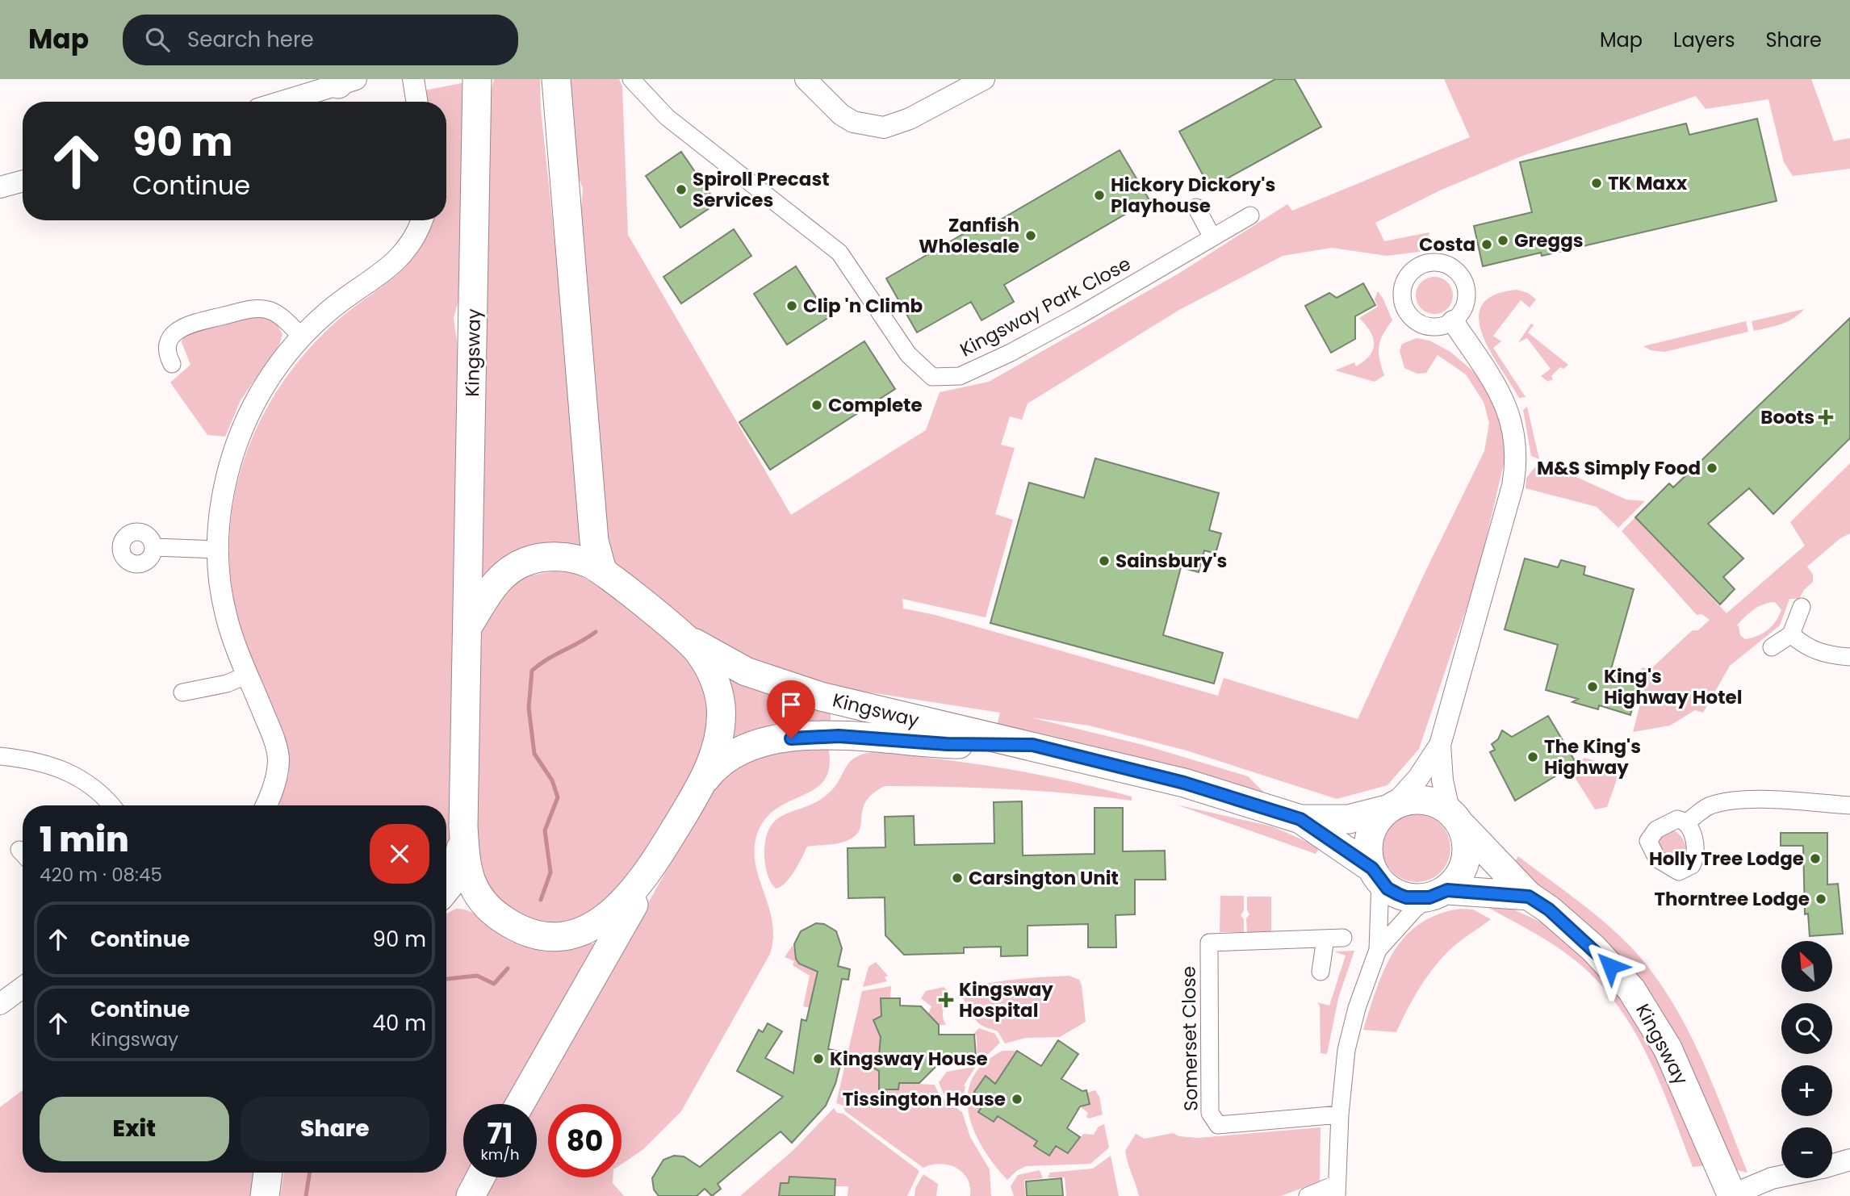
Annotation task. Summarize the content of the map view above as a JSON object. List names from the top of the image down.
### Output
{
  "streets": {
    "highway": ["Kingsway"],
    "street": ["Kingsway Park Close", "Somerset Close"]
  },
  "places": {
    "other": [
      "TK Maxx",
      "Spiroll Precast Services",
      "Hickory Dickory's Playhouse",
      "Zanfish Wholesale",
      "Greggs",
      "Costa",
      "Clip 'n Climb",
      "Complete",
      "M&S Simply Food",
      "Sainsbury's",
      "King's Highway Hotel",
      "The King's Highway",
      "Holly Tree Lodge",
      "Carsington Unit",
      "Thorntree Lodge",
      "Kingsway House",
      "Tissington House"
    ],
    "health": ["Boots", "Kingsway Hospital"]
  },
  "north": "top left",
  "page": {
    "header": "Map",
    "search": "Search here",
    "nav": ["Map", "Layers", "Share"],
    "turn": ["90 m", "Continue"],
    "heading": ["1 min", "420 m · 08:45"],
    "list": [
      {
        "name": "Continue",
        "value": "90 m"
      },
      {
        "name": "Continue",
        "note": "Kingsway",
        "value": "40 m"
      }
    ],
    "map_buttons": ["+", "−"],
    "buttons": ["Exit", "Share"],
    "speed": "71 km/h",
    "limit": "80"
  }
}
